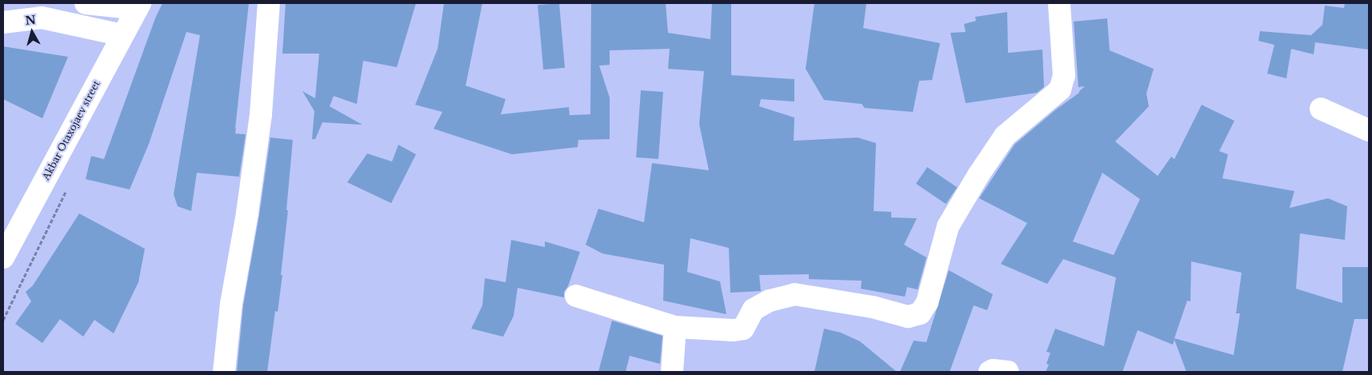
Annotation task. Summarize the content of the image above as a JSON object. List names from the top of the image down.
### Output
{
  "streets": {
    "street": ["Akbar Otaxojaev street"]
  },
  "north": "top"
}
